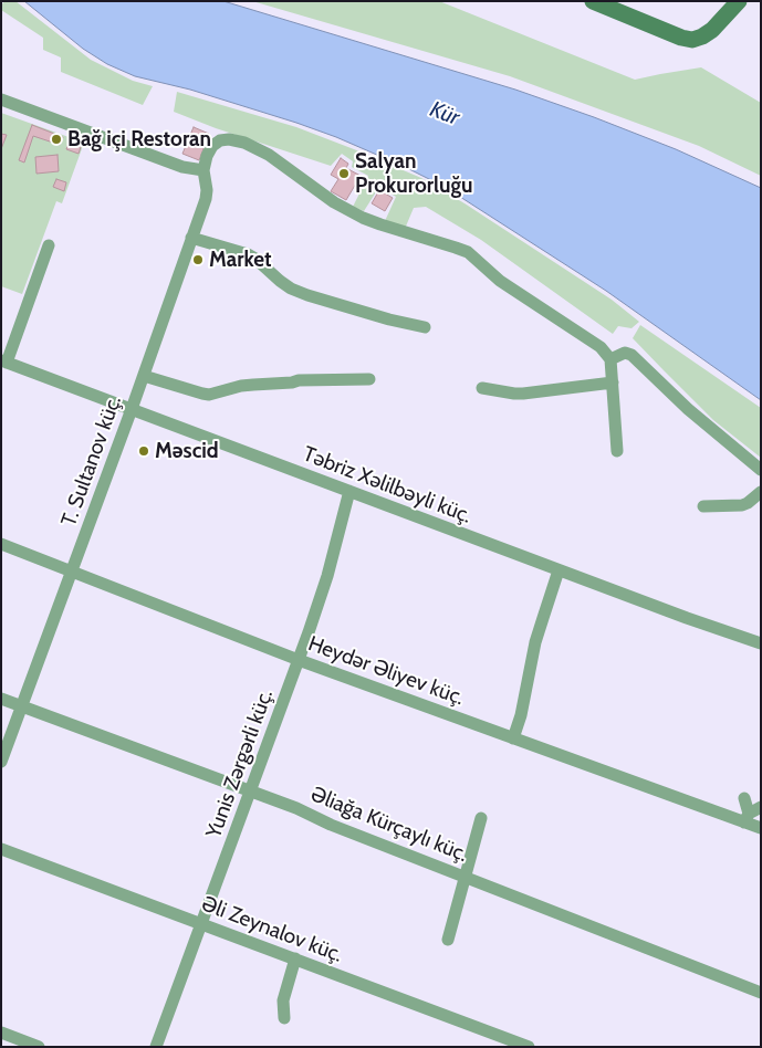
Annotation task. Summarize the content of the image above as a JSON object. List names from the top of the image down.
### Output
{
  "streets": {
    "street": [
      "T. Sultanov küç.",
      "Təbriz Xəlilbəyli küç.",
      "Heydər Əliyev küç.",
      "Yunis Zərgərli küç.",
      "Əliağa Kürçaylı küç.",
      "Əli Zeynalov küç."
    ]
  },
  "crossings": [
    ["T. Sultanov küç.", "Təbriz Xəlilbəyli küç."],
    ["T. Sultanov küç.", "Heydər Əliyev küç."],
    ["T. Sultanov küç.", "Əliağa Kürçaylı küç."],
    ["Təbriz Xəlilbəyli küç.", "Yunis Zərgərli küç."],
    ["Heydər Əliyev küç.", "Yunis Zərgərli küç."],
    ["Yunis Zərgərli küç.", "Əliağa Kürçaylı küç."],
    ["Yunis Zərgərli küç.", "Əli Zeynalov küç."]
  ],
  "water": ["Kür"],
  "places": [
    "Bağ içi Restoran",
    "Salyan Prokurorluğu",
    "Market",
    "Məscid"
  ]
}
